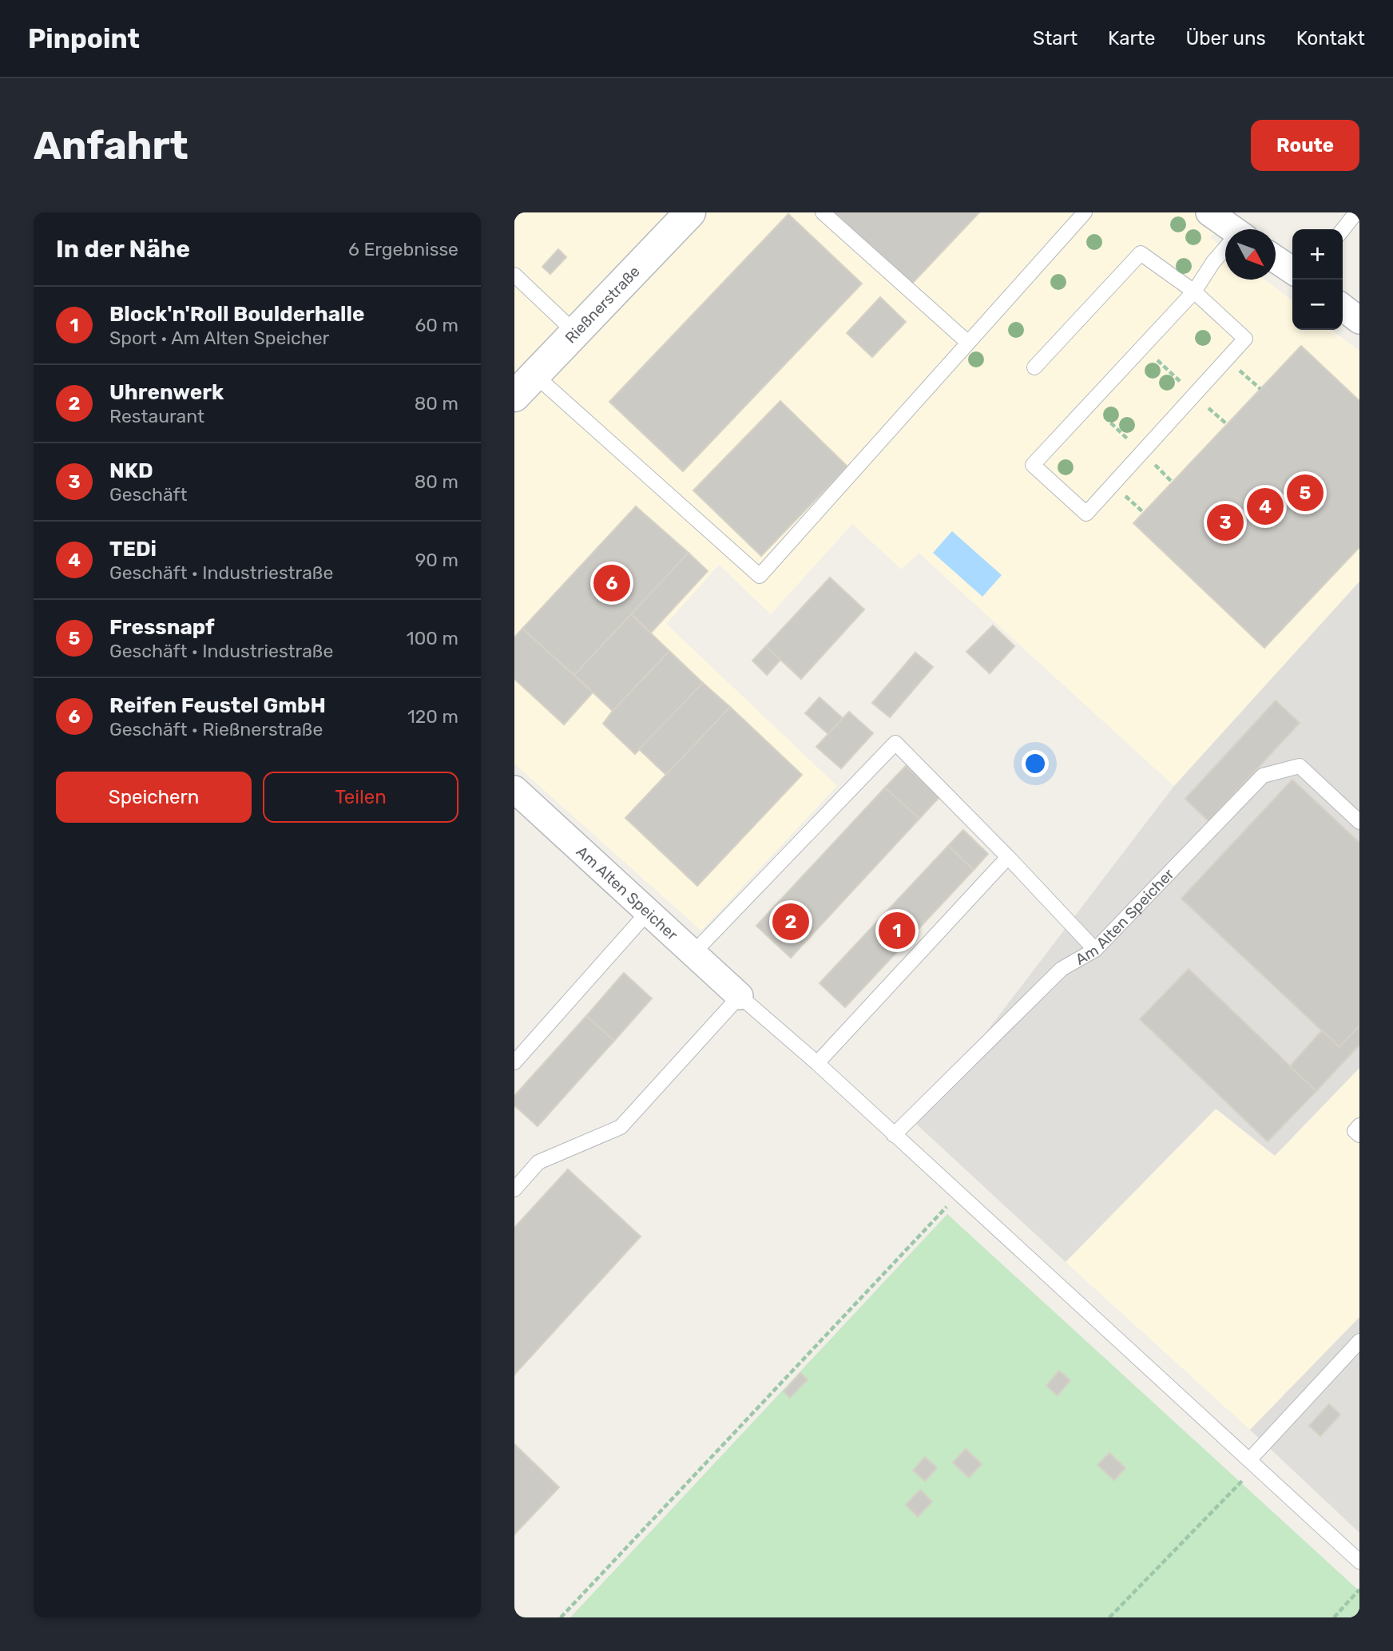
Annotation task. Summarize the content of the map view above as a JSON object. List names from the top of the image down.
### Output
{
  "streets": {
    "street": ["Rießnerstraße", "Am Alten Speicher"]
  },
  "north": "bottom right",
  "page": {
    "header": "Pinpoint",
    "nav": [
      "Start",
      "Karte",
      "Über uns",
      "Kontakt"
    ],
    "buttons": [
      "Route",
      ["Speichern", "Teilen"]
    ],
    "title": "Anfahrt",
    "heading": ["In der Nähe", "6 Ergebnisse"],
    "map_buttons": ["+", "−"],
    "list": [
      {
        "mark": "1",
        "name": "Block'n'Roll Boulderhalle",
        "note": "Sport · Am Alten Speicher",
        "value": "60 m"
      },
      {
        "mark": "2",
        "name": "Uhrenwerk",
        "note": "Restaurant",
        "value": "80 m"
      },
      {
        "mark": "3",
        "name": "NKD",
        "note": "Geschäft",
        "value": "80 m"
      },
      {
        "mark": "4",
        "name": "TEDi",
        "note": "Geschäft · Industriestraße",
        "value": "90 m"
      },
      {
        "mark": "5",
        "name": "Fressnapf",
        "note": "Geschäft · Industriestraße",
        "value": "100 m"
      },
      {
        "mark": "6",
        "name": "Reifen Feustel GmbH",
        "note": "Geschäft · Rießnerstraße",
        "value": "120 m"
      }
    ],
    "pins": [
      "5",
      "4",
      "3",
      "6",
      "2",
      "1"
    ]
  }
}
